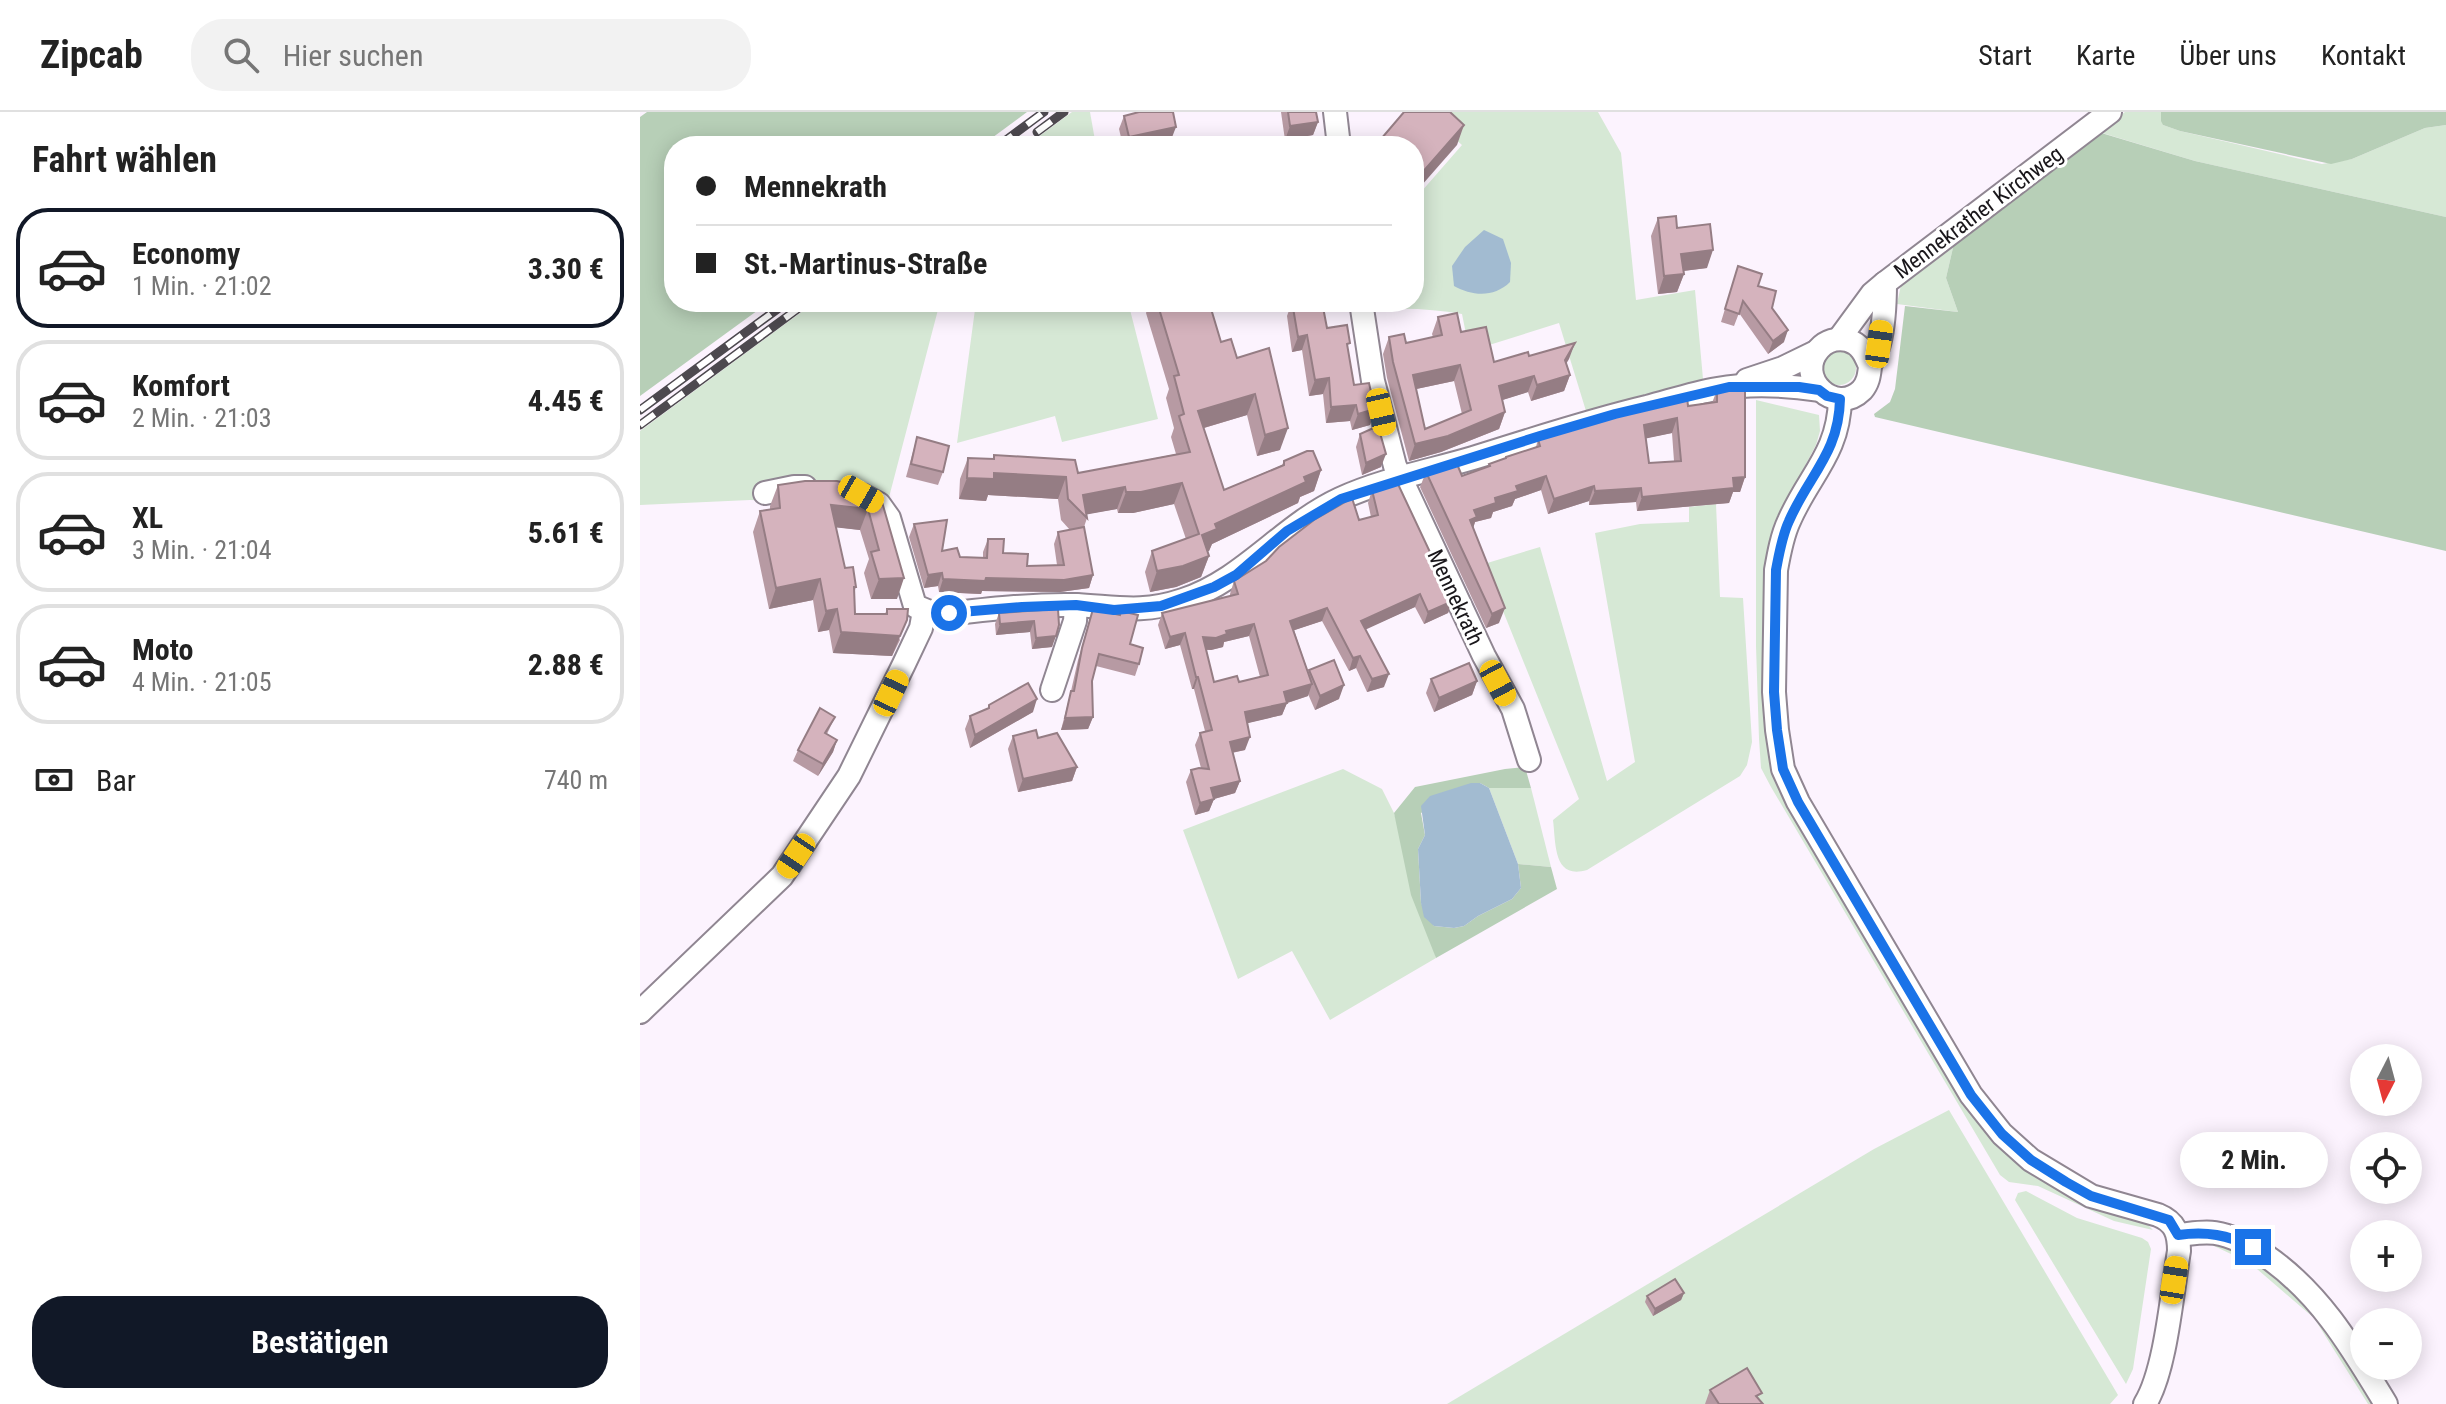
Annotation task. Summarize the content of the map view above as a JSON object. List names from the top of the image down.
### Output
{
  "streets": {
    "street": ["Mennekrather Kirchweg", "Mennekrath"]
  },
  "north": "bottom",
  "page": {
    "header": "Zipcab",
    "search": "Hier suchen",
    "nav": [
      "Start",
      "Karte",
      "Über uns",
      "Kontakt"
    ],
    "heading": "Fahrt wählen",
    "banner": ["Mennekrath", "St.-Martinus-Straße"],
    "list": [
      {
        "name": "Economy",
        "note": "1 Min. · 21:02",
        "value": "3.30 €"
      },
      {
        "name": "Komfort",
        "note": "2 Min. · 21:03",
        "value": "4.45 €"
      },
      {
        "name": "XL",
        "note": "3 Min. · 21:04",
        "value": "5.61 €"
      },
      {
        "name": "Moto",
        "note": "4 Min. · 21:05",
        "value": "2.88 €"
      }
    ],
    "pay": ["Bar", "740 m"],
    "map_buttons": ["+", "−"],
    "bubble": "2 Min.",
    "buttons": "Bestätigen"
  }
}
